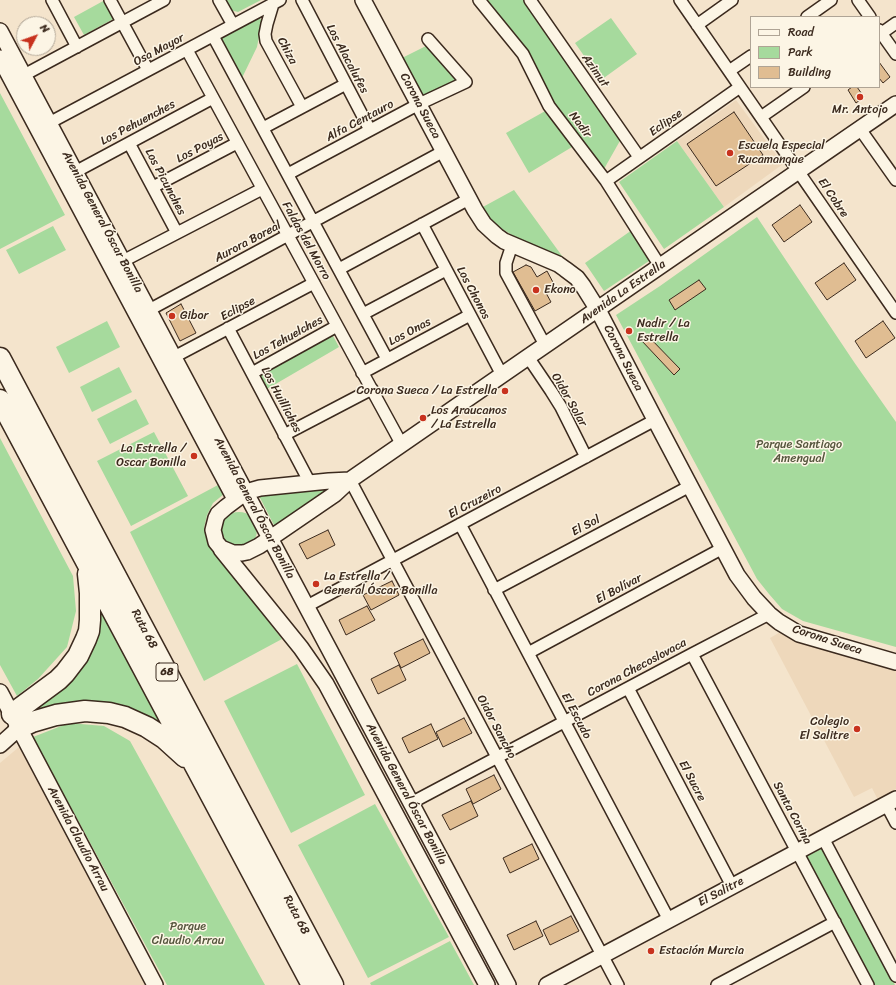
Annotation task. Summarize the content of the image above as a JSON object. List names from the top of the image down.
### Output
{
  "streets": {
    "highway": ["Ruta 68", "68"],
    "main road": [
      "Corona Sueca",
      "Avenida General Óscar Bonilla",
      "Avenida La Estrella",
      "Avenida Claudio Arrau",
      "El Salitre"
    ],
    "street": [
      "Osa Mayor",
      "Chiza",
      "Los Alacalufes",
      "Azimut",
      "Alfa Centauro",
      "Los Pehuenches",
      "Eclipse",
      "Nadir",
      "Los Poyas",
      "Los Picunches",
      "El Cobre",
      "Faldas del Morro",
      "Aurora Boreal",
      "Los Chonos",
      "Los Onas",
      "Los Tehuelches",
      "Los Huilliches",
      "Oidor Solar",
      "El Cruzeiro",
      "El Sol",
      "El Bolívar",
      "Corona Checoslovaca",
      "El Escudo",
      "Oidor Sancho",
      "El Sucre",
      "Santa Corina"
    ]
  },
  "crossings": [
    ["Osa Mayor", "Chiza"],
    ["Osa Mayor", "Avenida General Óscar Bonilla"],
    ["Osa Mayor", "Faldas del Morro"],
    ["Los Alacalufes", "Alfa Centauro"],
    ["Azimut", "Eclipse"],
    ["Corona Sueca", "Alfa Centauro"],
    ["Corona Sueca", "Aurora Boreal"],
    ["Corona Sueca", "Avenida La Estrella"],
    ["Corona Sueca", "El Cruzeiro"],
    ["Corona Sueca", "El Sol"],
    ["Corona Sueca", "El Bolívar"],
    ["Corona Sueca", "Corona Checoslovaca"],
    ["Alfa Centauro", "Faldas del Morro"],
    ["Los Pehuenches", "Los Picunches"],
    ["Los Pehuenches", "Avenida General Óscar Bonilla"],
    ["Los Pehuenches", "Faldas del Morro"],
    ["Eclipse", "Nadir"],
    ["Eclipse", "El Cobre"],
    ["Eclipse", "Avenida General Óscar Bonilla"],
    ["Eclipse", "Faldas del Morro"],
    ["Eclipse", "Los Huilliches"],
    ["Nadir", "Avenida La Estrella"],
    ["Los Poyas", "Los Picunches"],
    ["Los Poyas", "Faldas del Morro"],
    ["El Cobre", "Avenida La Estrella"],
    ["Avenida General Óscar Bonilla", "Aurora Boreal"],
    ["Avenida General Óscar Bonilla", "Avenida La Estrella"],
    ["Avenida General Óscar Bonilla", "El Cruzeiro"],
    ["Avenida General Óscar Bonilla", "Corona Checoslovaca"],
    ["Faldas del Morro", "Aurora Boreal"],
    ["Faldas del Morro", "Avenida La Estrella"],
    ["Faldas del Morro", "Los Onas"],
    ["Faldas del Morro", "Los Tehuelches"],
    ["Avenida La Estrella", "Los Chonos"],
    ["Avenida La Estrella", "Los Huilliches"],
    ["Avenida La Estrella", "Oidor Solar"],
    ["Avenida La Estrella", "Oidor Sancho"],
    ["Los Chonos", "Los Onas"],
    ["Los Tehuelches", "Los Huilliches"],
    ["Oidor Solar", "El Cruzeiro"],
    ["El Cruzeiro", "El Escudo"],
    ["El Cruzeiro", "Oidor Sancho"],
    ["El Sol", "El Escudo"],
    ["El Bolívar", "El Escudo"],
    ["Corona Checoslovaca", "El Escudo"],
    ["Corona Checoslovaca", "Oidor Sancho"],
    ["Corona Checoslovaca", "El Sucre"],
    ["Corona Checoslovaca", "Santa Corina"],
    ["El Escudo", "El Salitre"],
    ["Oidor Sancho", "El Salitre"],
    ["El Sucre", "El Salitre"],
    ["Santa Corina", "El Salitre"]
  ],
  "parks": ["Parque Santiago Amengual", "Parque Claudio Arrau"],
  "places": [
    "Mr. Antojo",
    "Escuela Especial Rucamanque",
    "Ekono",
    "Gibor",
    "Nadir / La Estrella",
    "Corona Sueca / La Estrella",
    "Los Araucanos / La Estrella",
    "La Estrella / Oscar Bonilla",
    "La Estrella / General Óscar Bonilla",
    "Colegio El Salitre",
    "Estación Murcia"
  ],
  "legend": ["Road", "Park", "Building"],
  "north": "top right"
}
